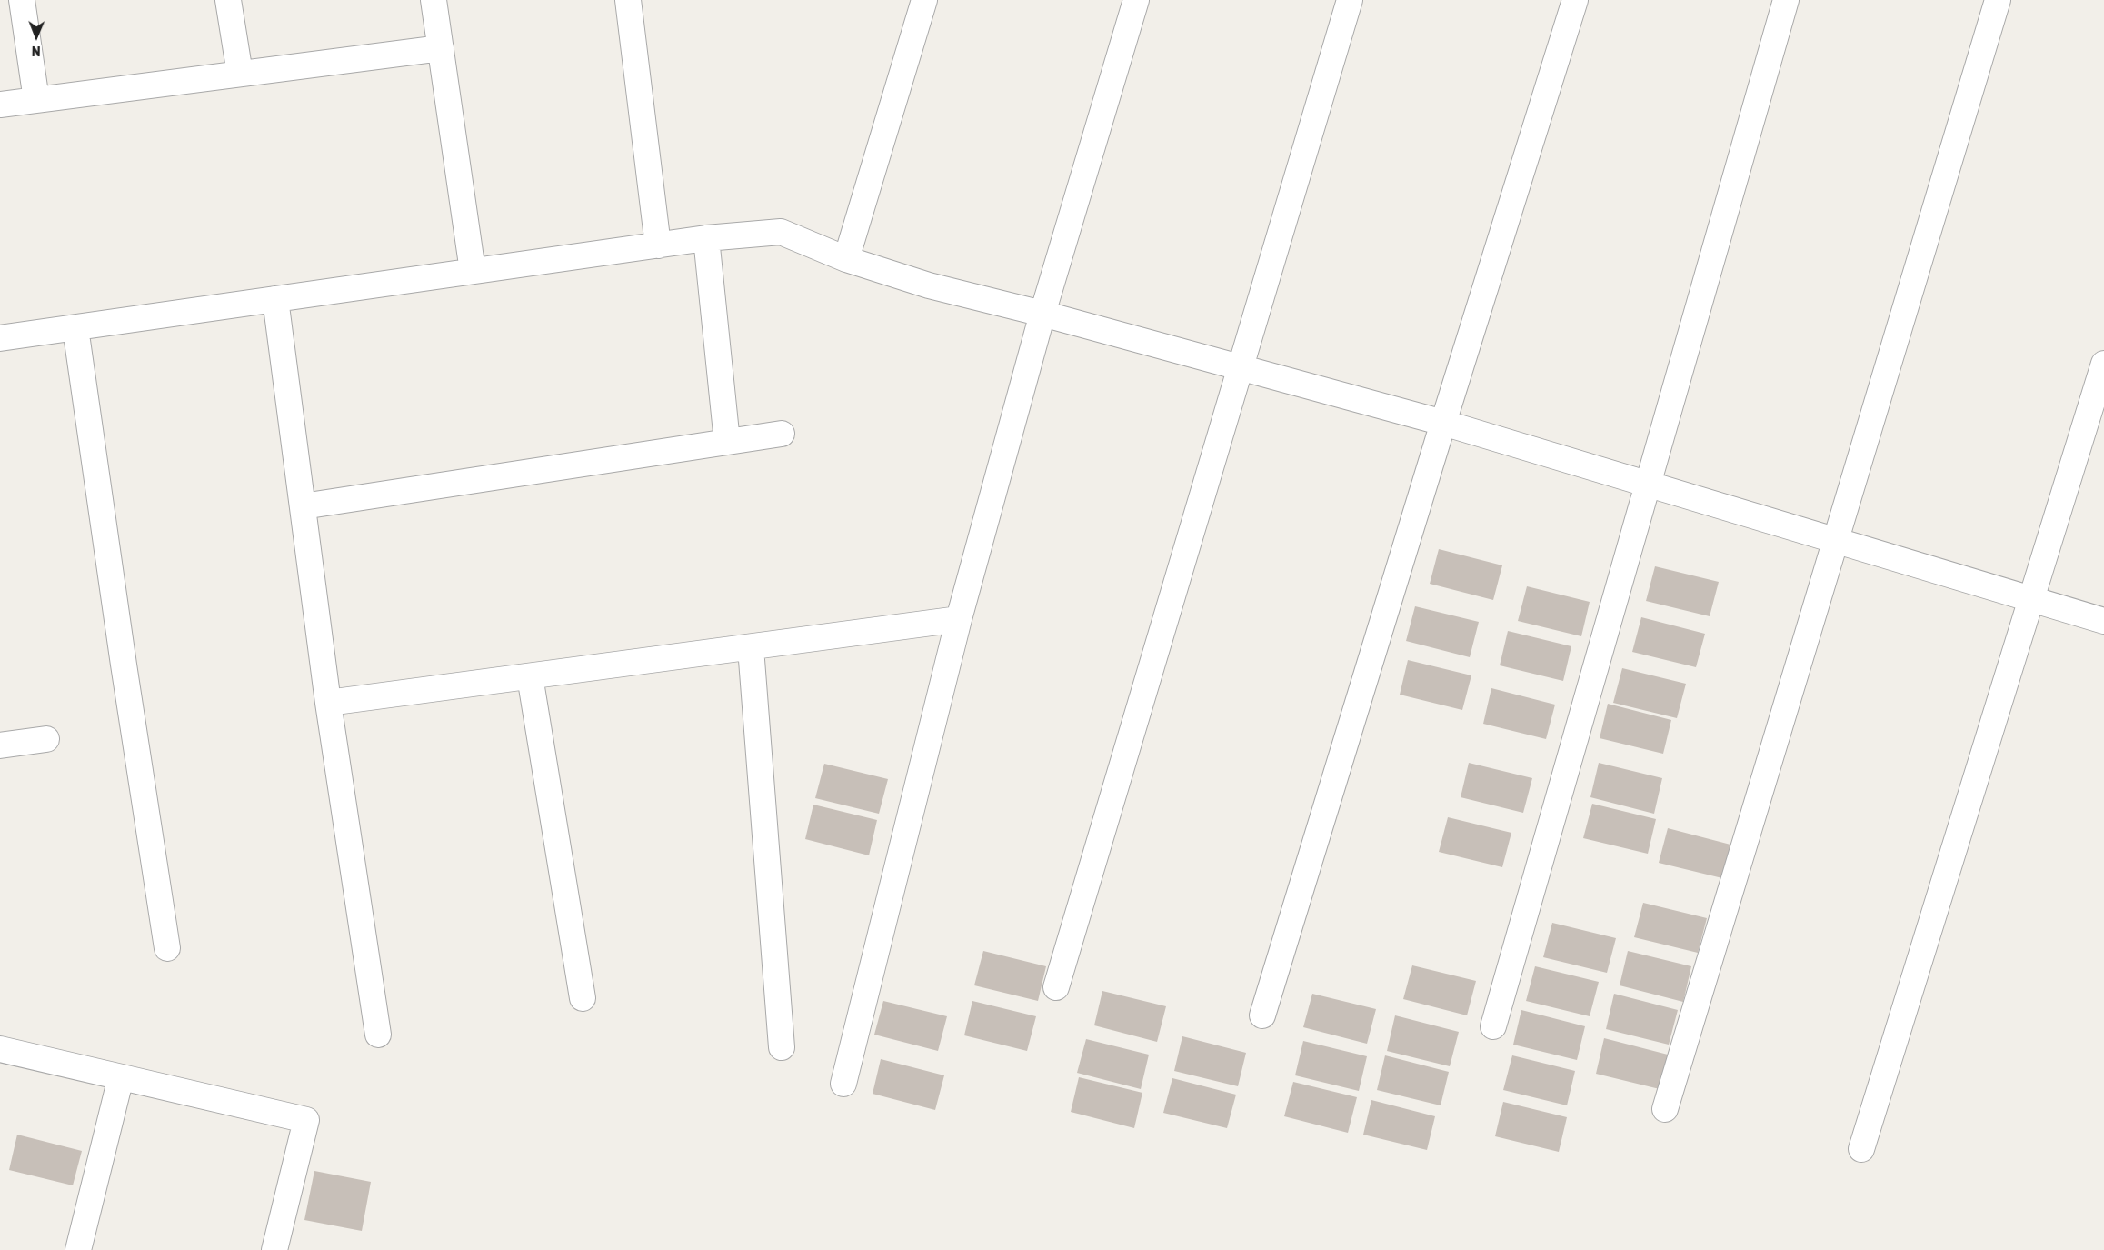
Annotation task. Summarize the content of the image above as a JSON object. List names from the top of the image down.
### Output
{
  "north": "bottom"
}
